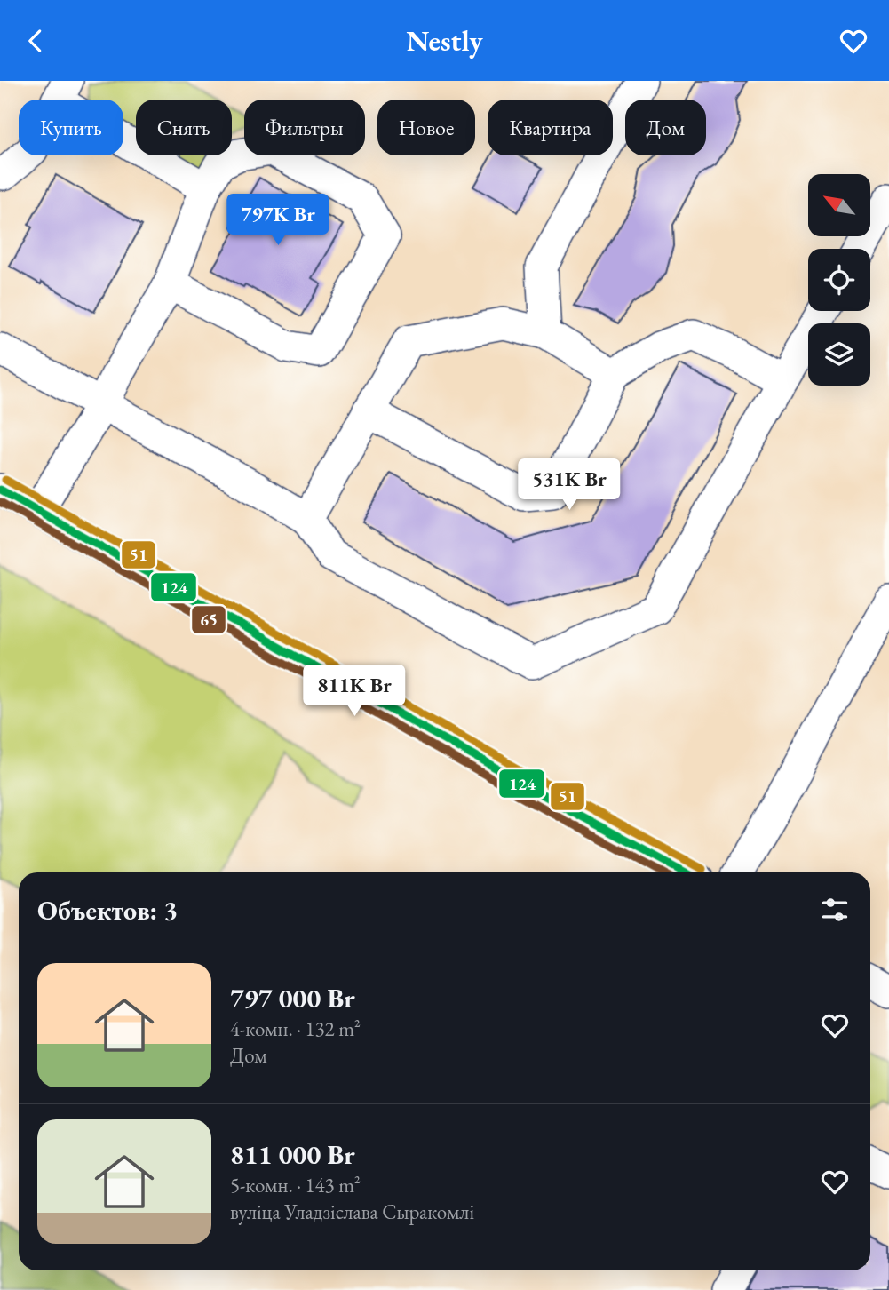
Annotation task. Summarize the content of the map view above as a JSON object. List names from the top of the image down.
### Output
{
  "lines": ["transit line 51", "transit line 124", "transit line 65"],
  "north": "top left",
  "page": {
    "header": "Nestly",
    "chip": [
      "Купить",
      "Снять",
      "Фильтры",
      "Новое",
      "Квартира",
      "Дом"
    ],
    "price": ["797K Br", "531K Br", "811K Br"],
    "heading": "Объектов: 3",
    "list": [
      {
        "name": "797 000 Br",
        "note": "4-комн. · 132 m² · Дом"
      },
      {
        "name": "811 000 Br",
        "note": "5-комн. · 143 m² · вуліца Уладзіслава Сыракомлі"
      }
    ]
  }
}
